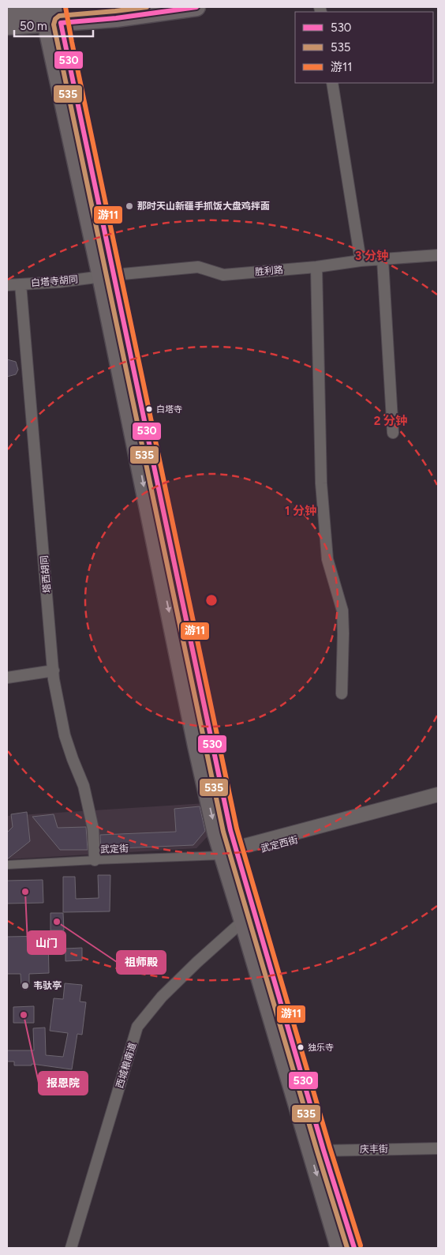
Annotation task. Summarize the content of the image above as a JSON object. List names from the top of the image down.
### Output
{
  "streets": {
    "street": [
      "胜利路",
      "白塔寺胡同",
      "塔西胡同",
      "武定西街",
      "武定街",
      "西城粮南道",
      "庆丰街"
    ]
  },
  "crossings": [
    ["胜利路", "白塔寺胡同"],
    ["白塔寺胡同", "塔西胡同"],
    ["塔西胡同", "武定街"],
    ["武定西街", "武定街"]
  ],
  "places": [
    "那时天山新疆手抓饭大盘鸡拌面",
    "白塔寺",
    "山门",
    "祖师殿",
    "韦驮亭",
    "报恩院",
    "独乐寺"
  ],
  "lines": ["transit line 530", "transit line 535", "transit line 游11"],
  "legend": ["530", "535", "游11"],
  "scale_bar": "50 m",
  "rings": ["3 分钟", "2 分钟", "1 分钟"]
}
